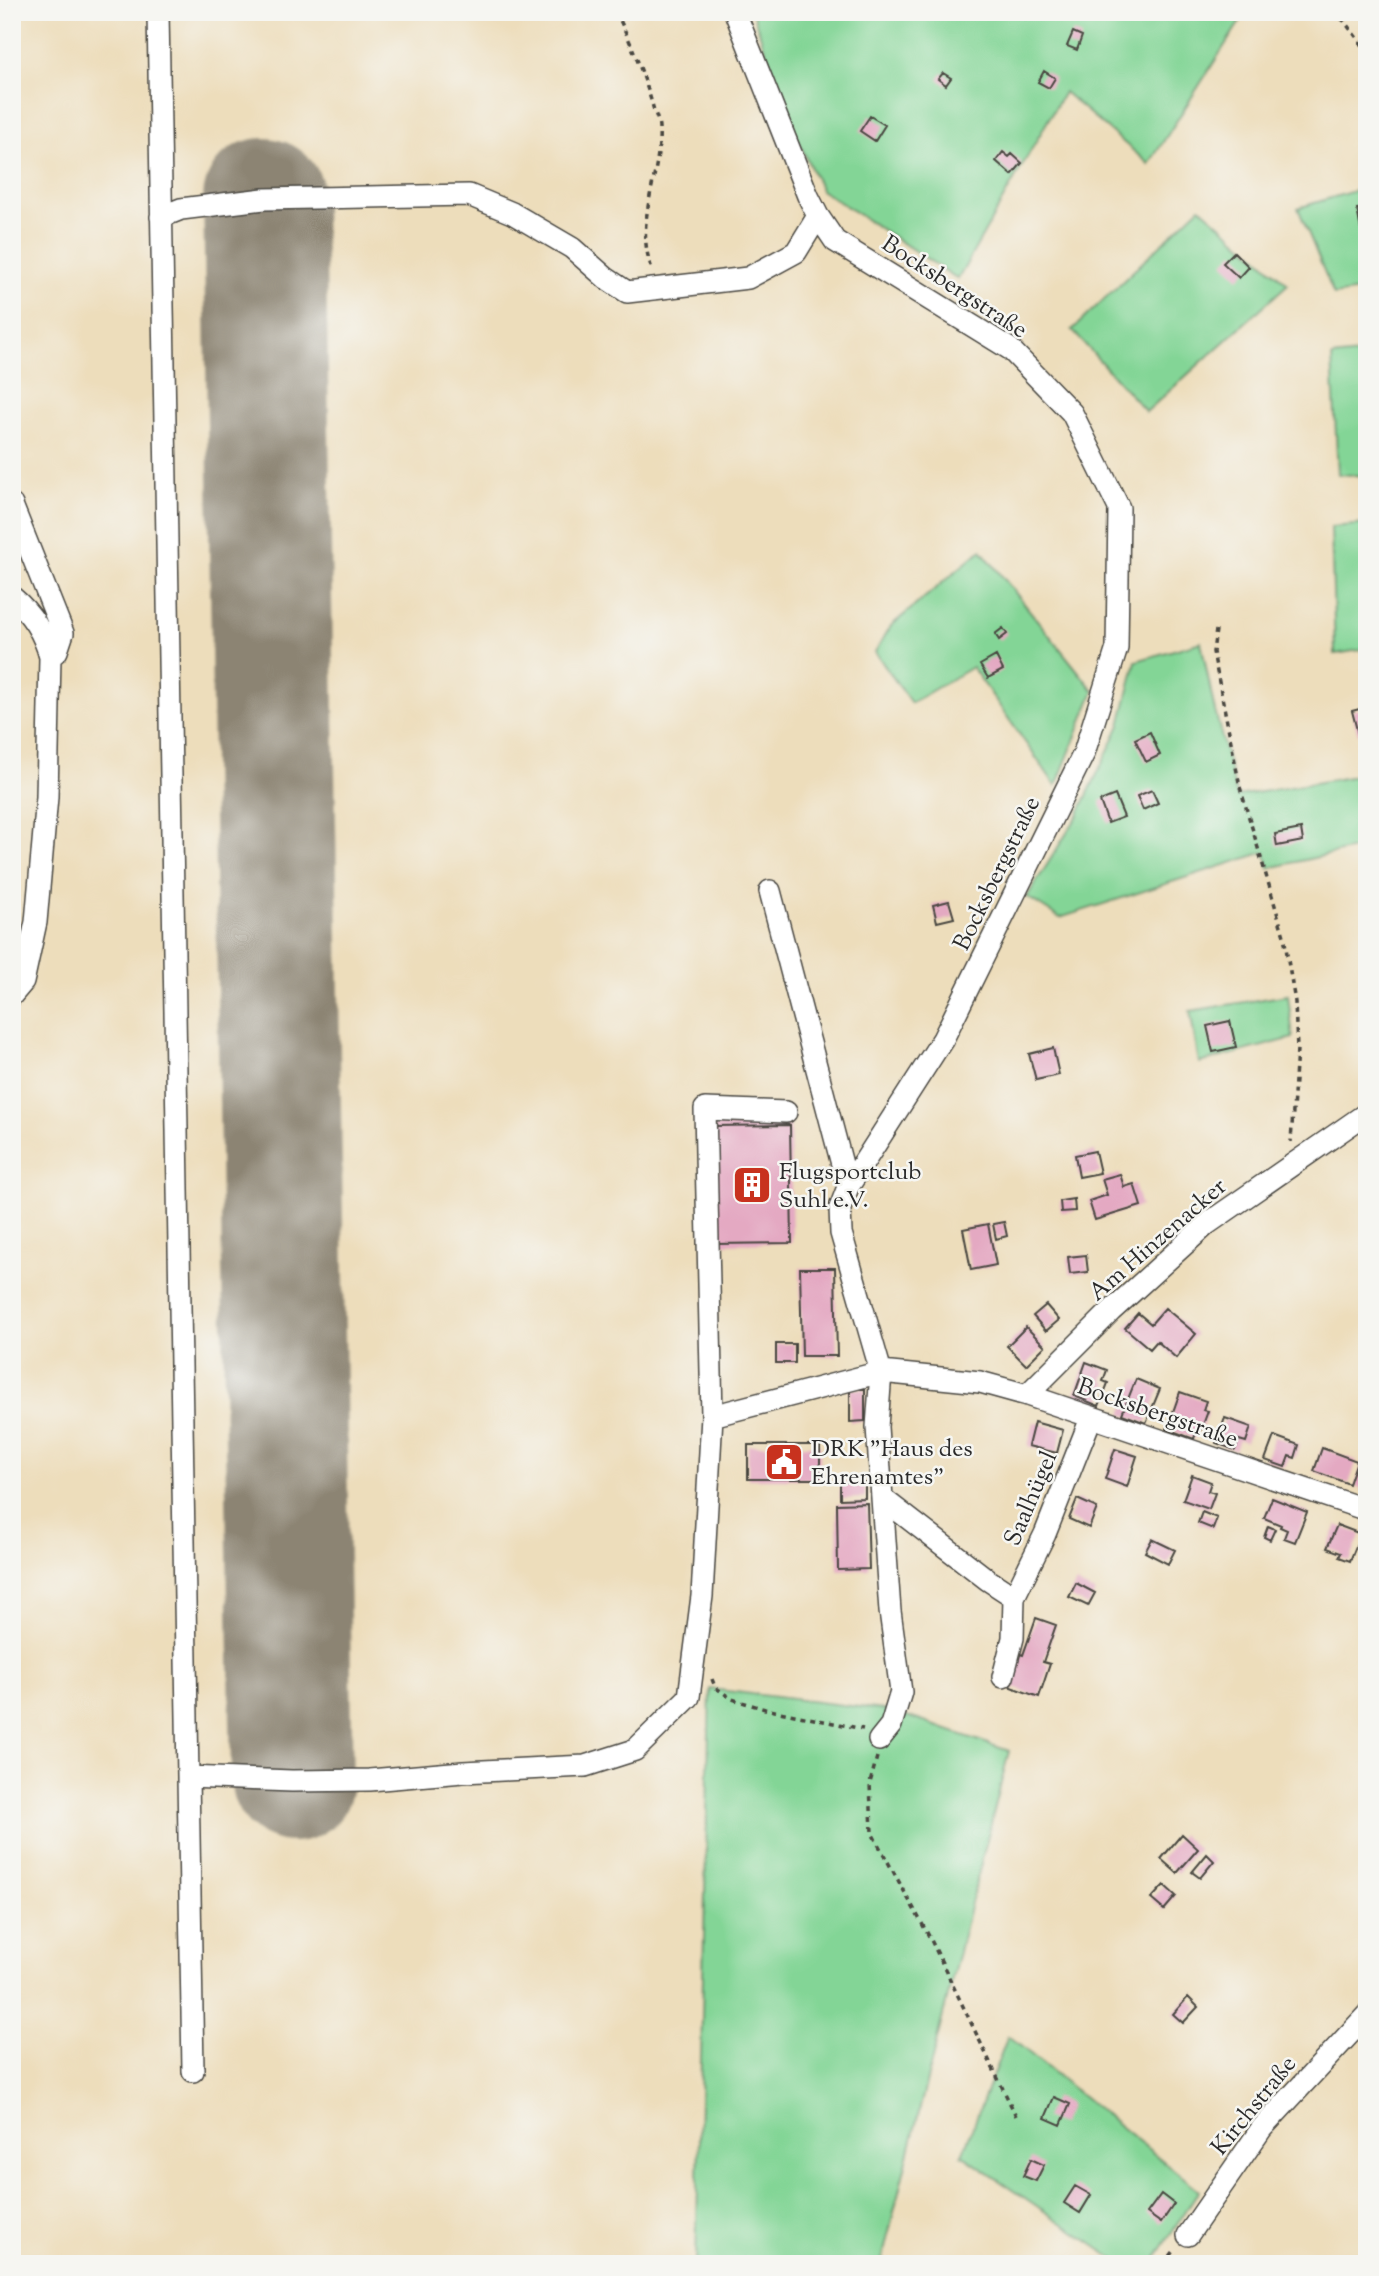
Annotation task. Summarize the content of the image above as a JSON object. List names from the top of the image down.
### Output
{
  "streets": {
    "street": [
      "Bocksbergstraße",
      "Am Hinzenacker",
      "Saalhügel",
      "Kirchstraße"
    ]
  },
  "crossings": [
    ["Bocksbergstraße", "Am Hinzenacker"],
    ["Bocksbergstraße", "Saalhügel"]
  ],
  "places": {
    "building": ["Flugsportclub Suhl e.V."],
    "public building": ["DRK \"Haus des Ehrenamtes\""]
  }
}
